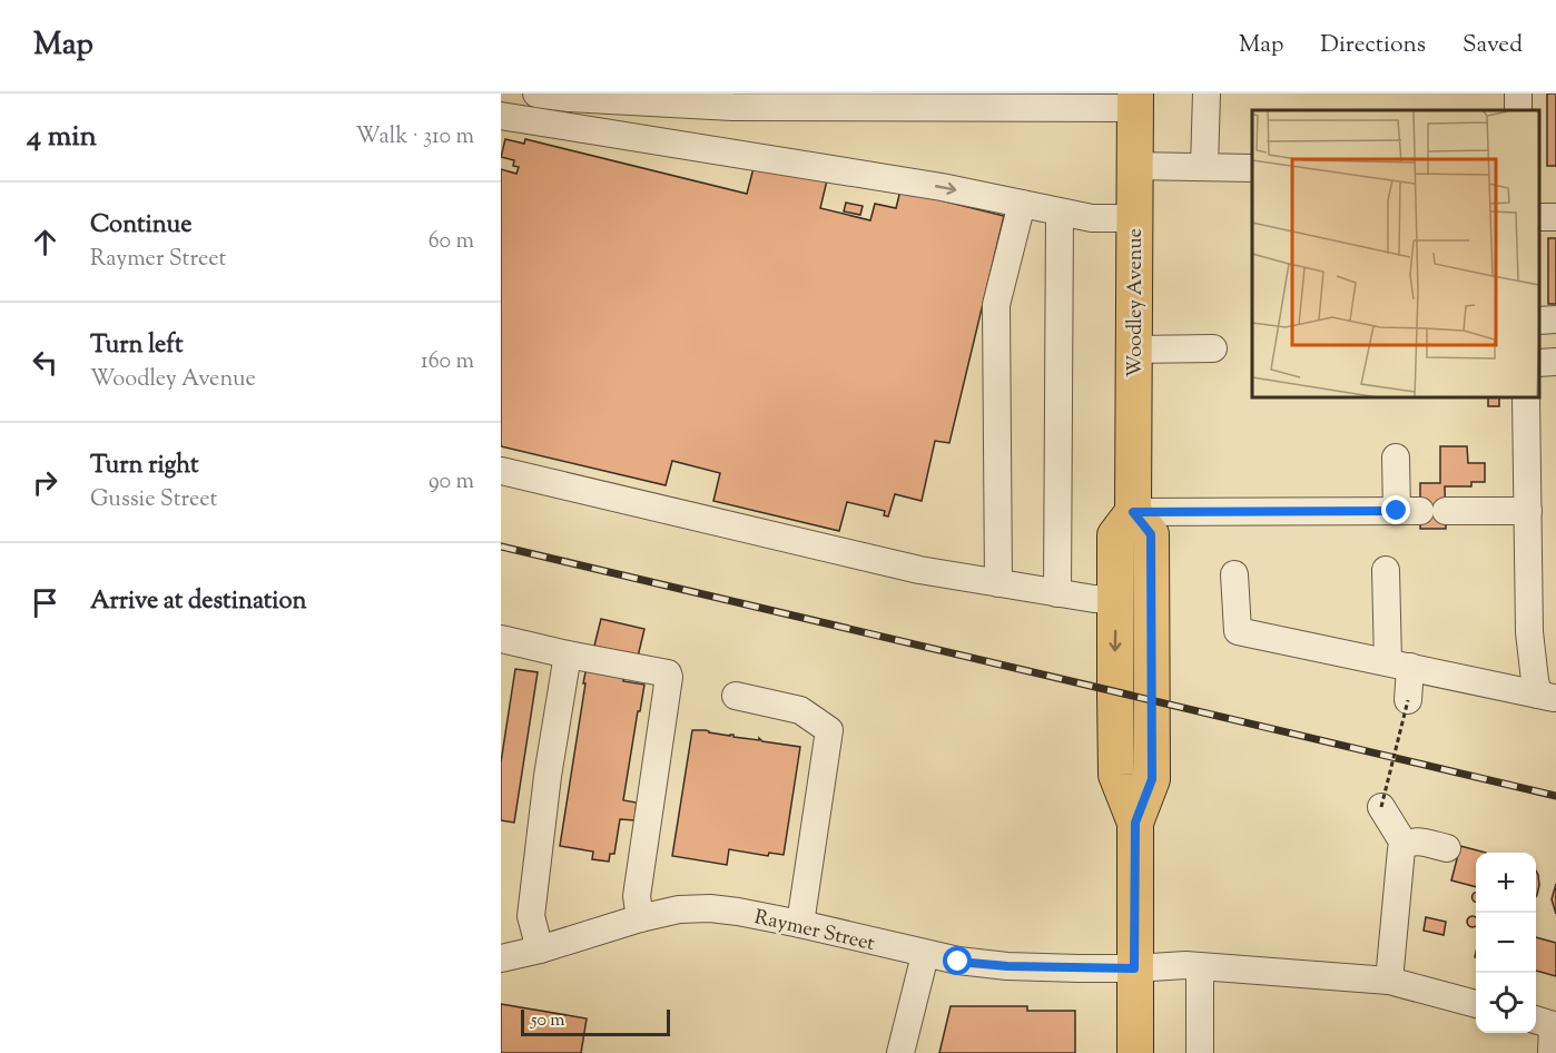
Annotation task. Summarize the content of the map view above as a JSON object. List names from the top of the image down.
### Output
{
  "streets": {
    "main road": ["Woodley Avenue"],
    "street": ["Raymer Street"]
  },
  "scale_bar": "50 m",
  "page": {
    "header": "Map",
    "nav": ["Map", "Directions", "Saved"],
    "heading": ["4 min", "Walk · 310 m"],
    "list": [
      ["Continue", "Raymer Street", "60 m"],
      ["Turn left", "Woodley Avenue", "160 m"],
      ["Turn right", "Gussie Street", "90 m"],
      "Arrive at destination"
    ],
    "map_buttons": ["+", "−"],
    "scale": "50 m"
  }
}
